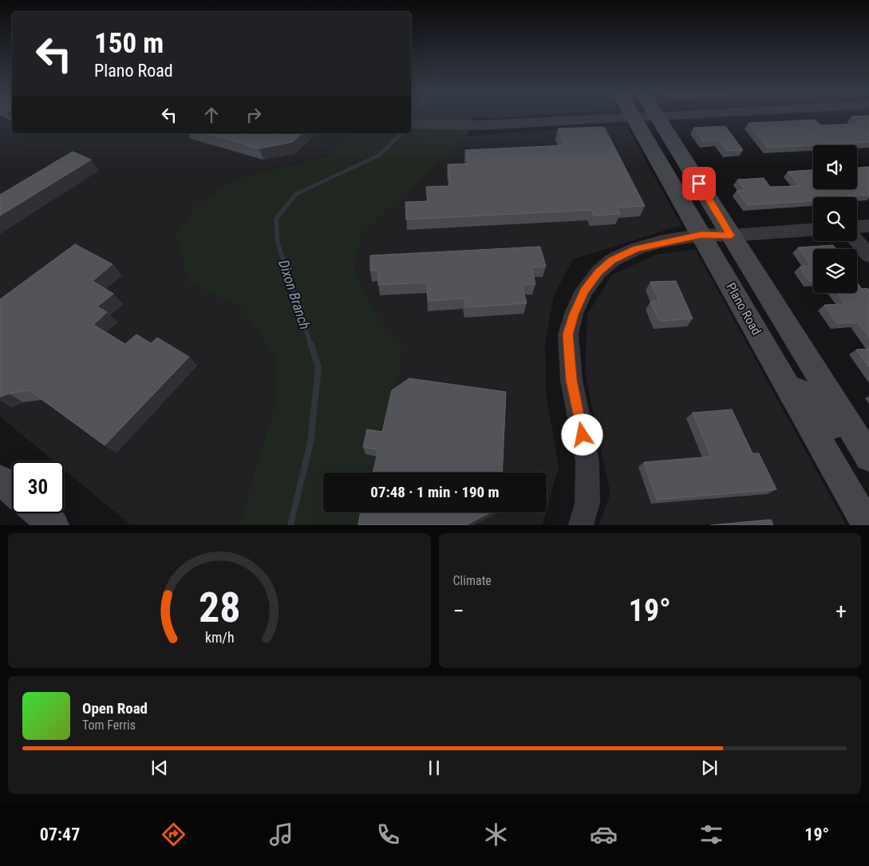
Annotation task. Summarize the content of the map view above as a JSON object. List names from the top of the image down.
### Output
{
  "streets": {
    "main road": ["Plano Road"]
  },
  "water": ["Dixon Branch"],
  "page": {
    "turn": ["150 m", "Plano Road"],
    "limit": "30",
    "trip": "07:48 · 1 min · 190 m",
    "tile": "Climate",
    "heat": ["−", "19°", "+"],
    "song": ["Open Road", "Tom Ferris"],
    "tabs": ["07:47", "19°"],
    "gauge": ["28", "km/h"]
  }
}
